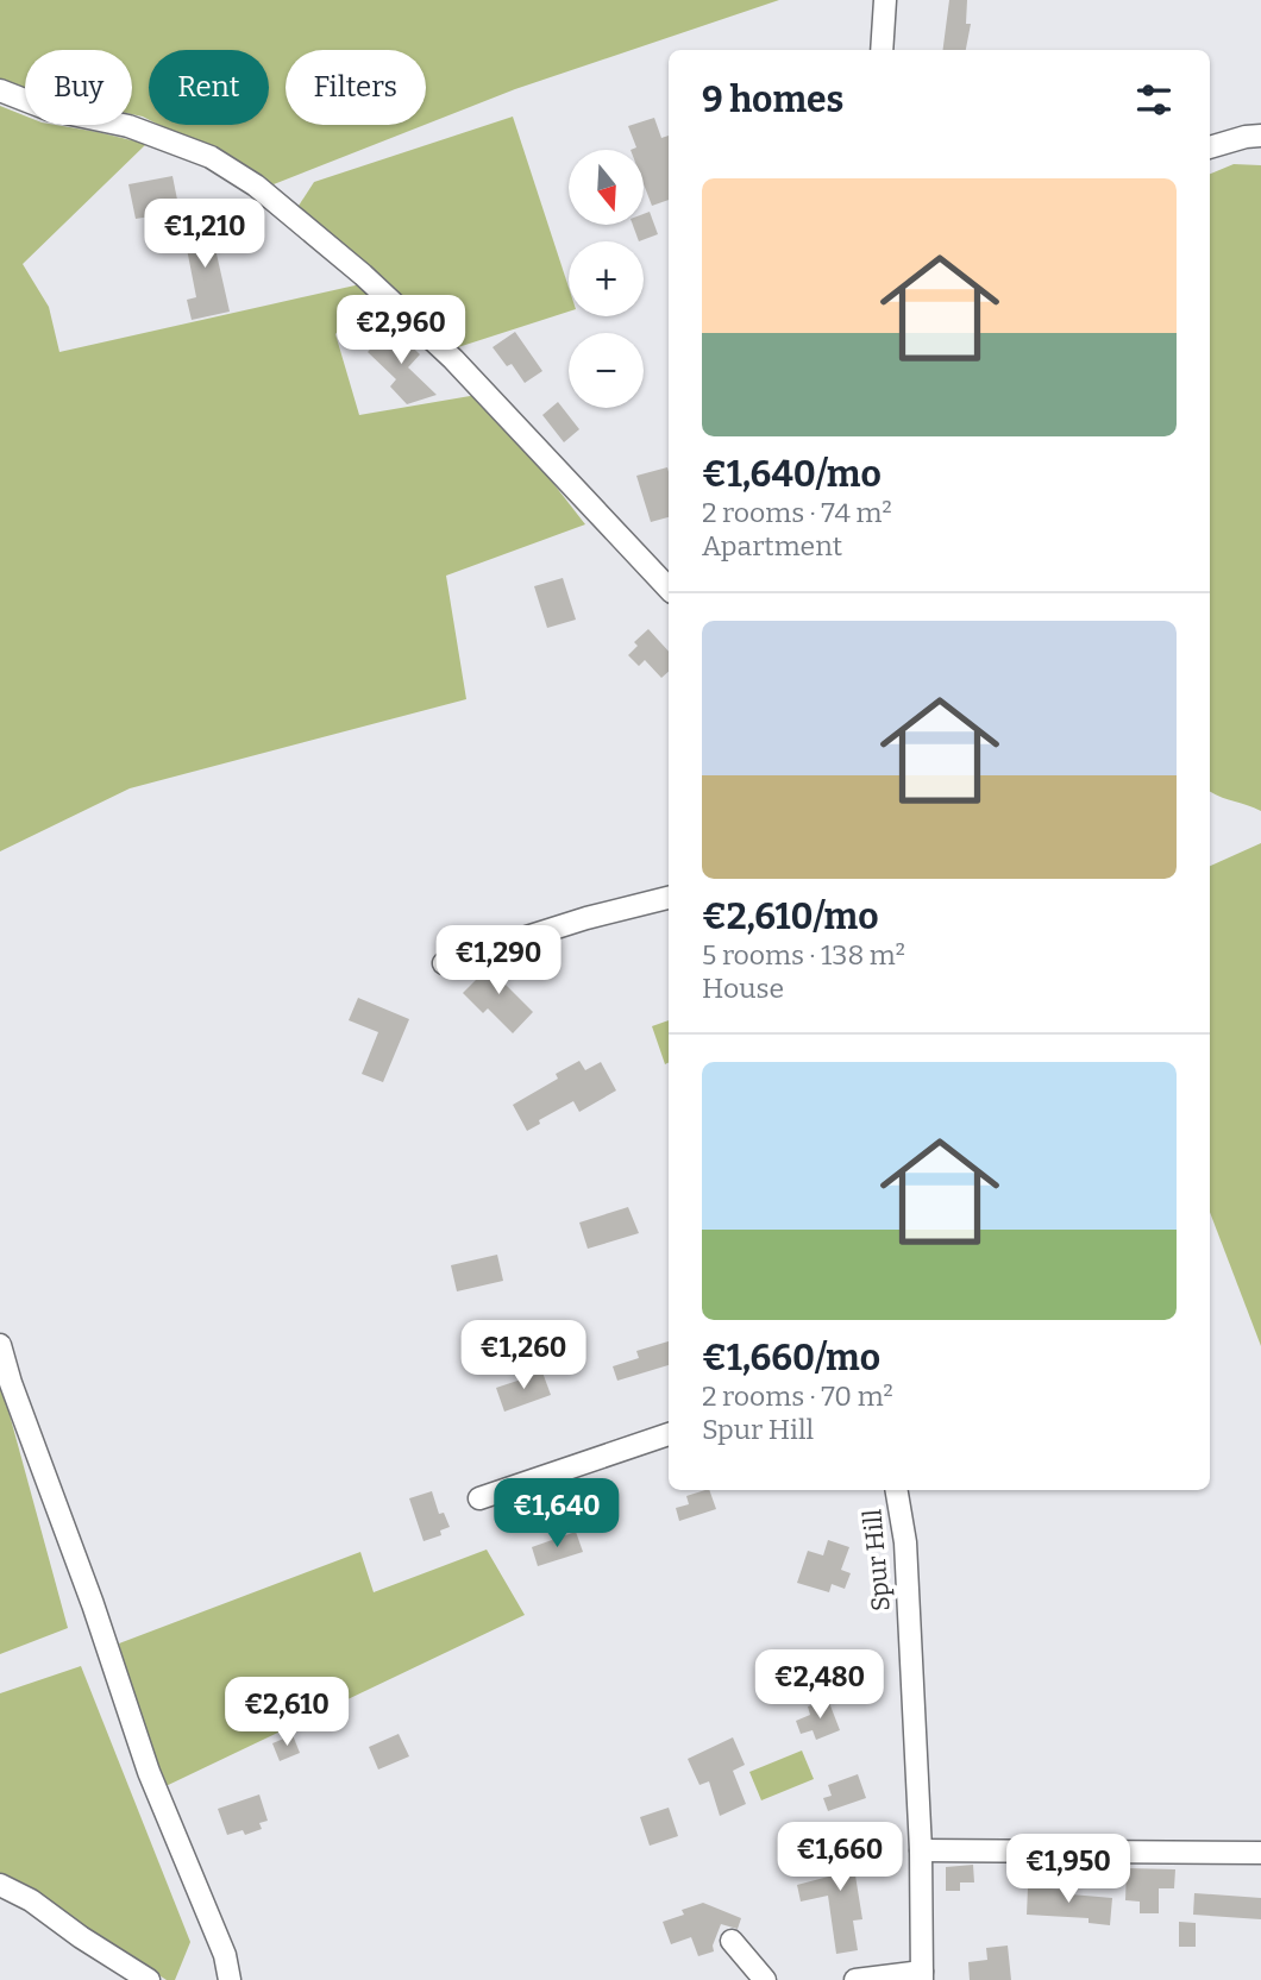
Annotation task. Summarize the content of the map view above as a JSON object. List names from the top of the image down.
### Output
{
  "streets": {
    "street": ["Spur Hill"]
  },
  "north": "bottom",
  "page": {
    "chip": ["Buy", "Rent", "Filters"],
    "heading": "9 homes",
    "map_buttons": ["+", "−"],
    "list": [
      {
        "name": "€1,640/mo",
        "note": "2 rooms · 74 m² · Apartment"
      },
      {
        "name": "€2,610/mo",
        "note": "5 rooms · 138 m² · House"
      },
      {
        "name": "€1,660/mo",
        "note": "2 rooms · 70 m² · Spur Hill"
      }
    ],
    "price": [
      "€1,210",
      "€2,960",
      "€1,290",
      "€1,260",
      "€1,640",
      "€2,480",
      "€2,610",
      "€1,660",
      "€1,950"
    ]
  }
}
